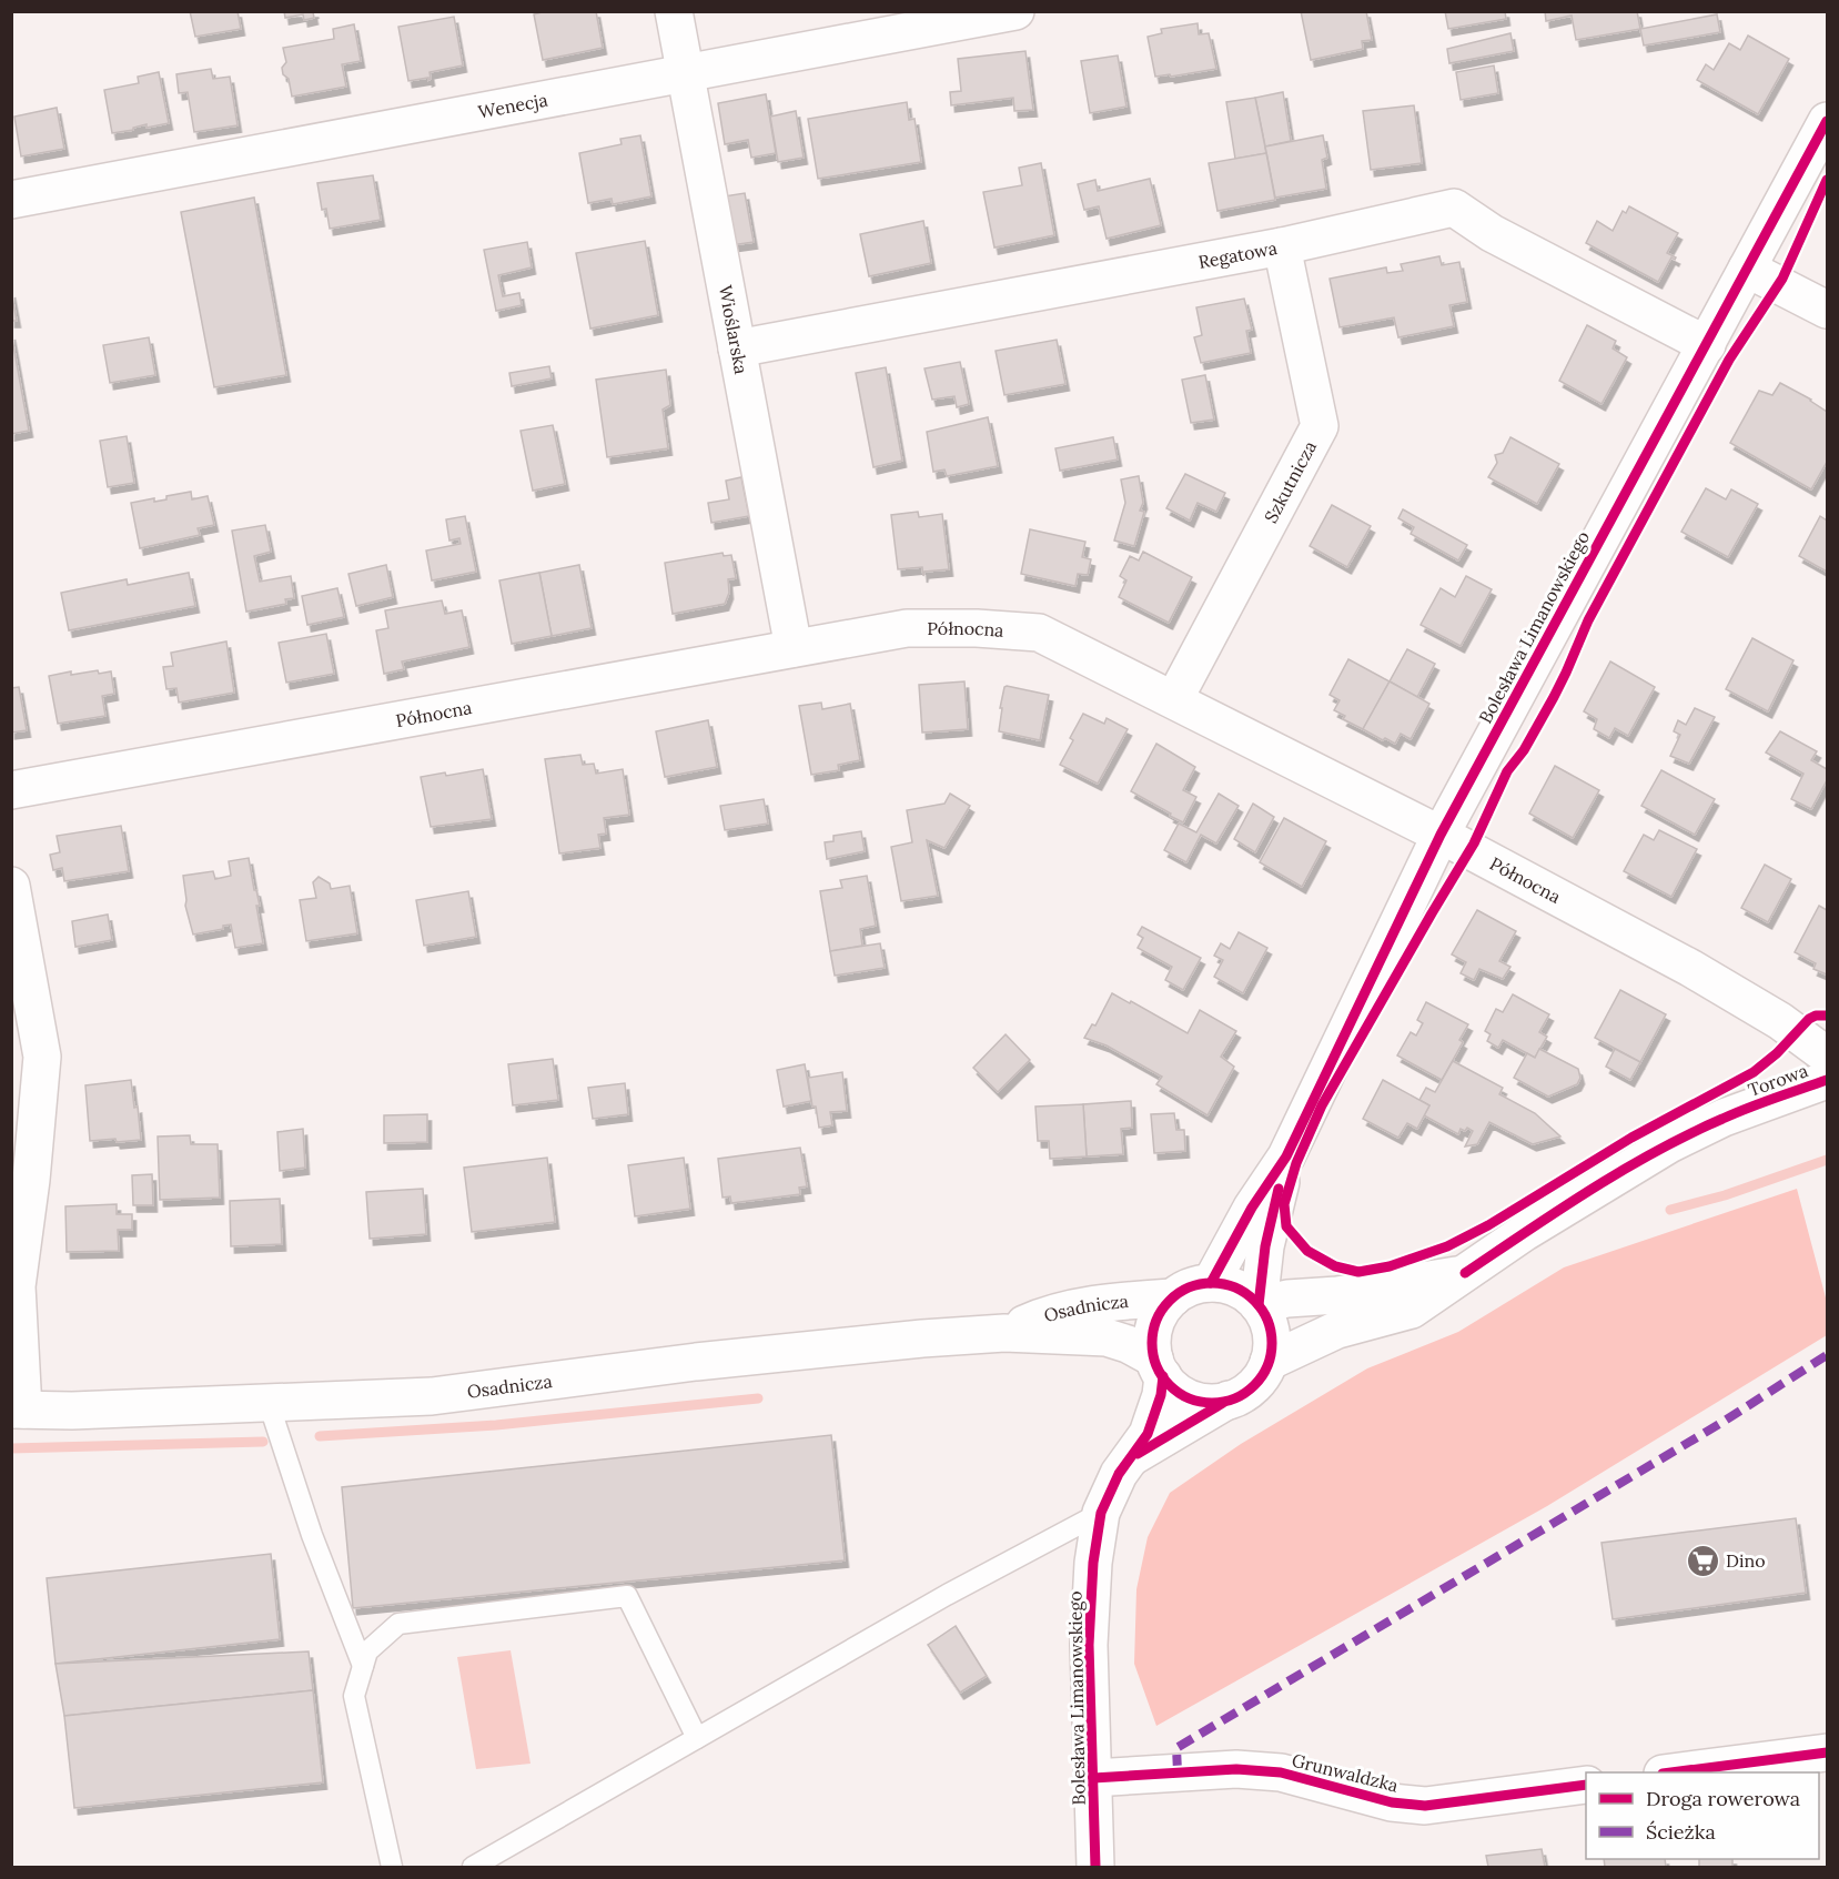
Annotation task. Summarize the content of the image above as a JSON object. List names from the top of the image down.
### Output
{
  "streets": {
    "street": [
      "Wenecja",
      "Regatowa",
      "Wioślarska",
      "Szkutnicza",
      "Bolesława Limanowskiego",
      "Północna",
      "Torowa",
      "Osadnicza",
      "Grunwaldzka"
    ]
  },
  "crossings": [
    ["Wenecja", "Wioślarska"],
    ["Regatowa", "Wioślarska"],
    ["Regatowa", "Szkutnicza"],
    ["Regatowa", "Bolesława Limanowskiego"],
    ["Wioślarska", "Północna"],
    ["Szkutnicza", "Północna"],
    ["Bolesława Limanowskiego", "Północna"],
    ["Bolesława Limanowskiego", "Torowa"],
    ["Bolesława Limanowskiego", "Osadnicza"],
    ["Bolesława Limanowskiego", "Grunwaldzka"],
    ["Torowa", "Osadnicza"]
  ],
  "places": {
    "supermarket": ["Dino"]
  },
  "legend": ["Droga rowerowa", "Ścieżka"]
}
